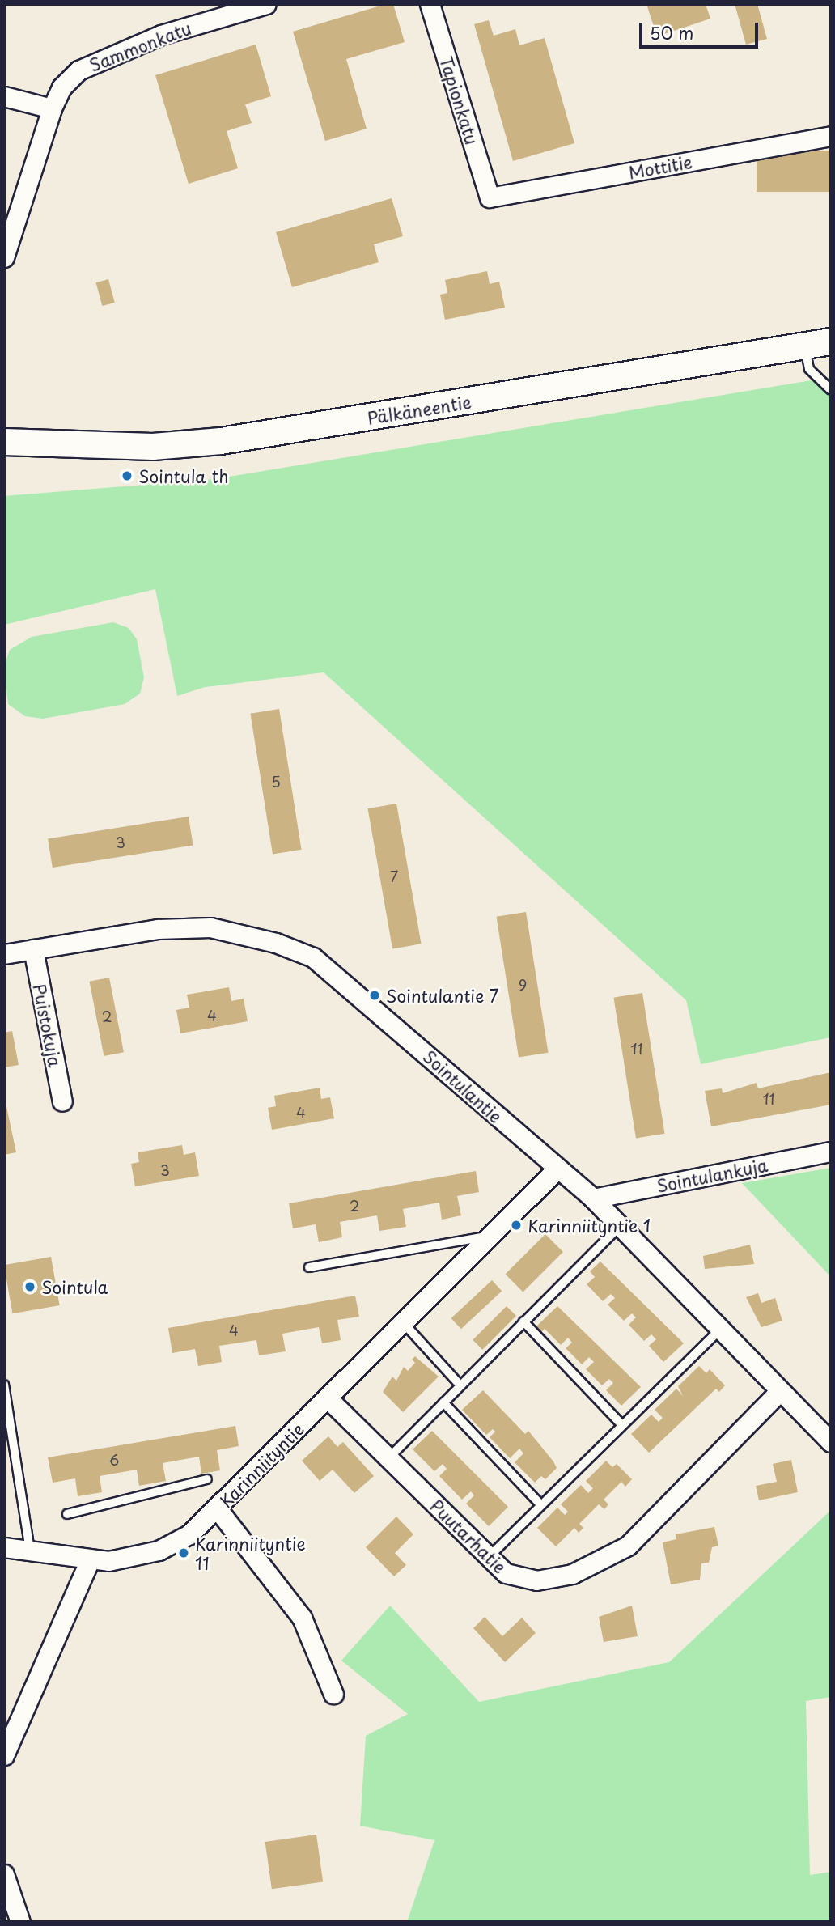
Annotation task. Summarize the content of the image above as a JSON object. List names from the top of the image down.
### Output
{
  "streets": {
    "main road": ["Pälkäneentie"],
    "street": [
      "Sammonkatu",
      "Tapionkatu",
      "Mottitie",
      "Puistokuja",
      "Sointulantie",
      "Sointulankuja",
      "Karinniityntie",
      "Puutarhatie"
    ]
  },
  "crossings": [
    ["Tapionkatu", "Mottitie"],
    ["Puistokuja", "Sointulantie"],
    ["Sointulantie", "Sointulankuja"],
    ["Sointulantie", "Karinniityntie"],
    ["Sointulantie", "Puutarhatie"],
    ["Karinniityntie", "Puutarhatie"]
  ],
  "places": [
    "Sointula th",
    "Sointulantie 7",
    "Karinniityntie 1",
    "Sointula",
    "Karinniityntie 11"
  ],
  "house_numbers": [
    "5",
    "3",
    "7",
    "9",
    "4",
    "2",
    "11",
    "11",
    "4",
    "3",
    "2",
    "4",
    "6"
  ],
  "scale_bar": "50 m"
}
